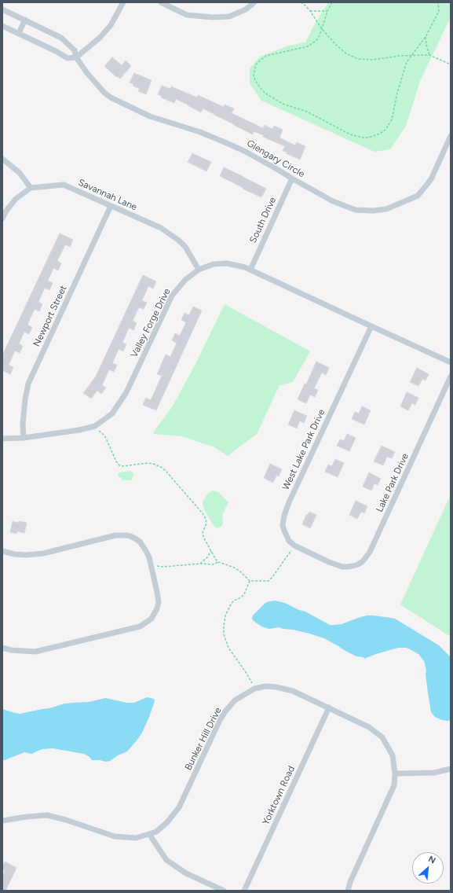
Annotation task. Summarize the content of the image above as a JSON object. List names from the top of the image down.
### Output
{
  "streets": {
    "street": [
      "Glengary Circle",
      "Savannah Lane",
      "South Drive",
      "Newport Street",
      "Valley Forge Drive",
      "West Lake Park Drive",
      "Lake Park Drive",
      "Bunker Hill Drive",
      "Yorktown Road"
    ]
  },
  "crossings": [
    ["Glengary Circle", "South Drive"],
    ["Savannah Lane", "Newport Street"],
    ["Savannah Lane", "Valley Forge Drive"],
    ["South Drive", "Valley Forge Drive"],
    ["Newport Street", "Valley Forge Drive"],
    ["Valley Forge Drive", "West Lake Park Drive"],
    ["West Lake Park Drive", "Lake Park Drive"],
    ["Bunker Hill Drive", "Yorktown Road"]
  ],
  "north": "top right"
}
